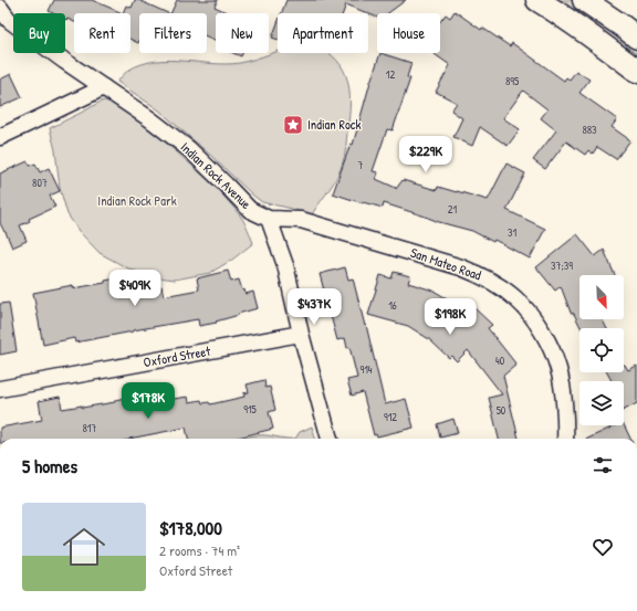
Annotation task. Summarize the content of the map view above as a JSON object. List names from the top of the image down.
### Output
{
  "streets": {
    "street": ["Indian Rock Avenue", "San Mateo Road", "Oxford Street"]
  },
  "crossings": [
    ["Indian Rock Avenue", "San Mateo Road"]
  ],
  "parks": ["Indian Rock Park"],
  "places": {
    "place": ["Indian Rock"]
  },
  "house_numbers": [
    "12",
    "895",
    "883",
    "7",
    "807",
    "21",
    "31",
    "37;39",
    "16",
    "40",
    "914",
    "915",
    "50",
    "912",
    "817"
  ],
  "north": "bottom right",
  "page": {
    "chip": [
      "Buy",
      "Rent",
      "Filters",
      "New",
      "Apartment",
      "House"
    ],
    "price": [
      "$229K",
      "$409K",
      "$437K",
      "$198K",
      "$178K"
    ],
    "heading": "5 homes",
    "list": [
      {
        "name": "$178,000",
        "note": "2 rooms · 74 m² · Oxford Street"
      }
    ]
  }
}
